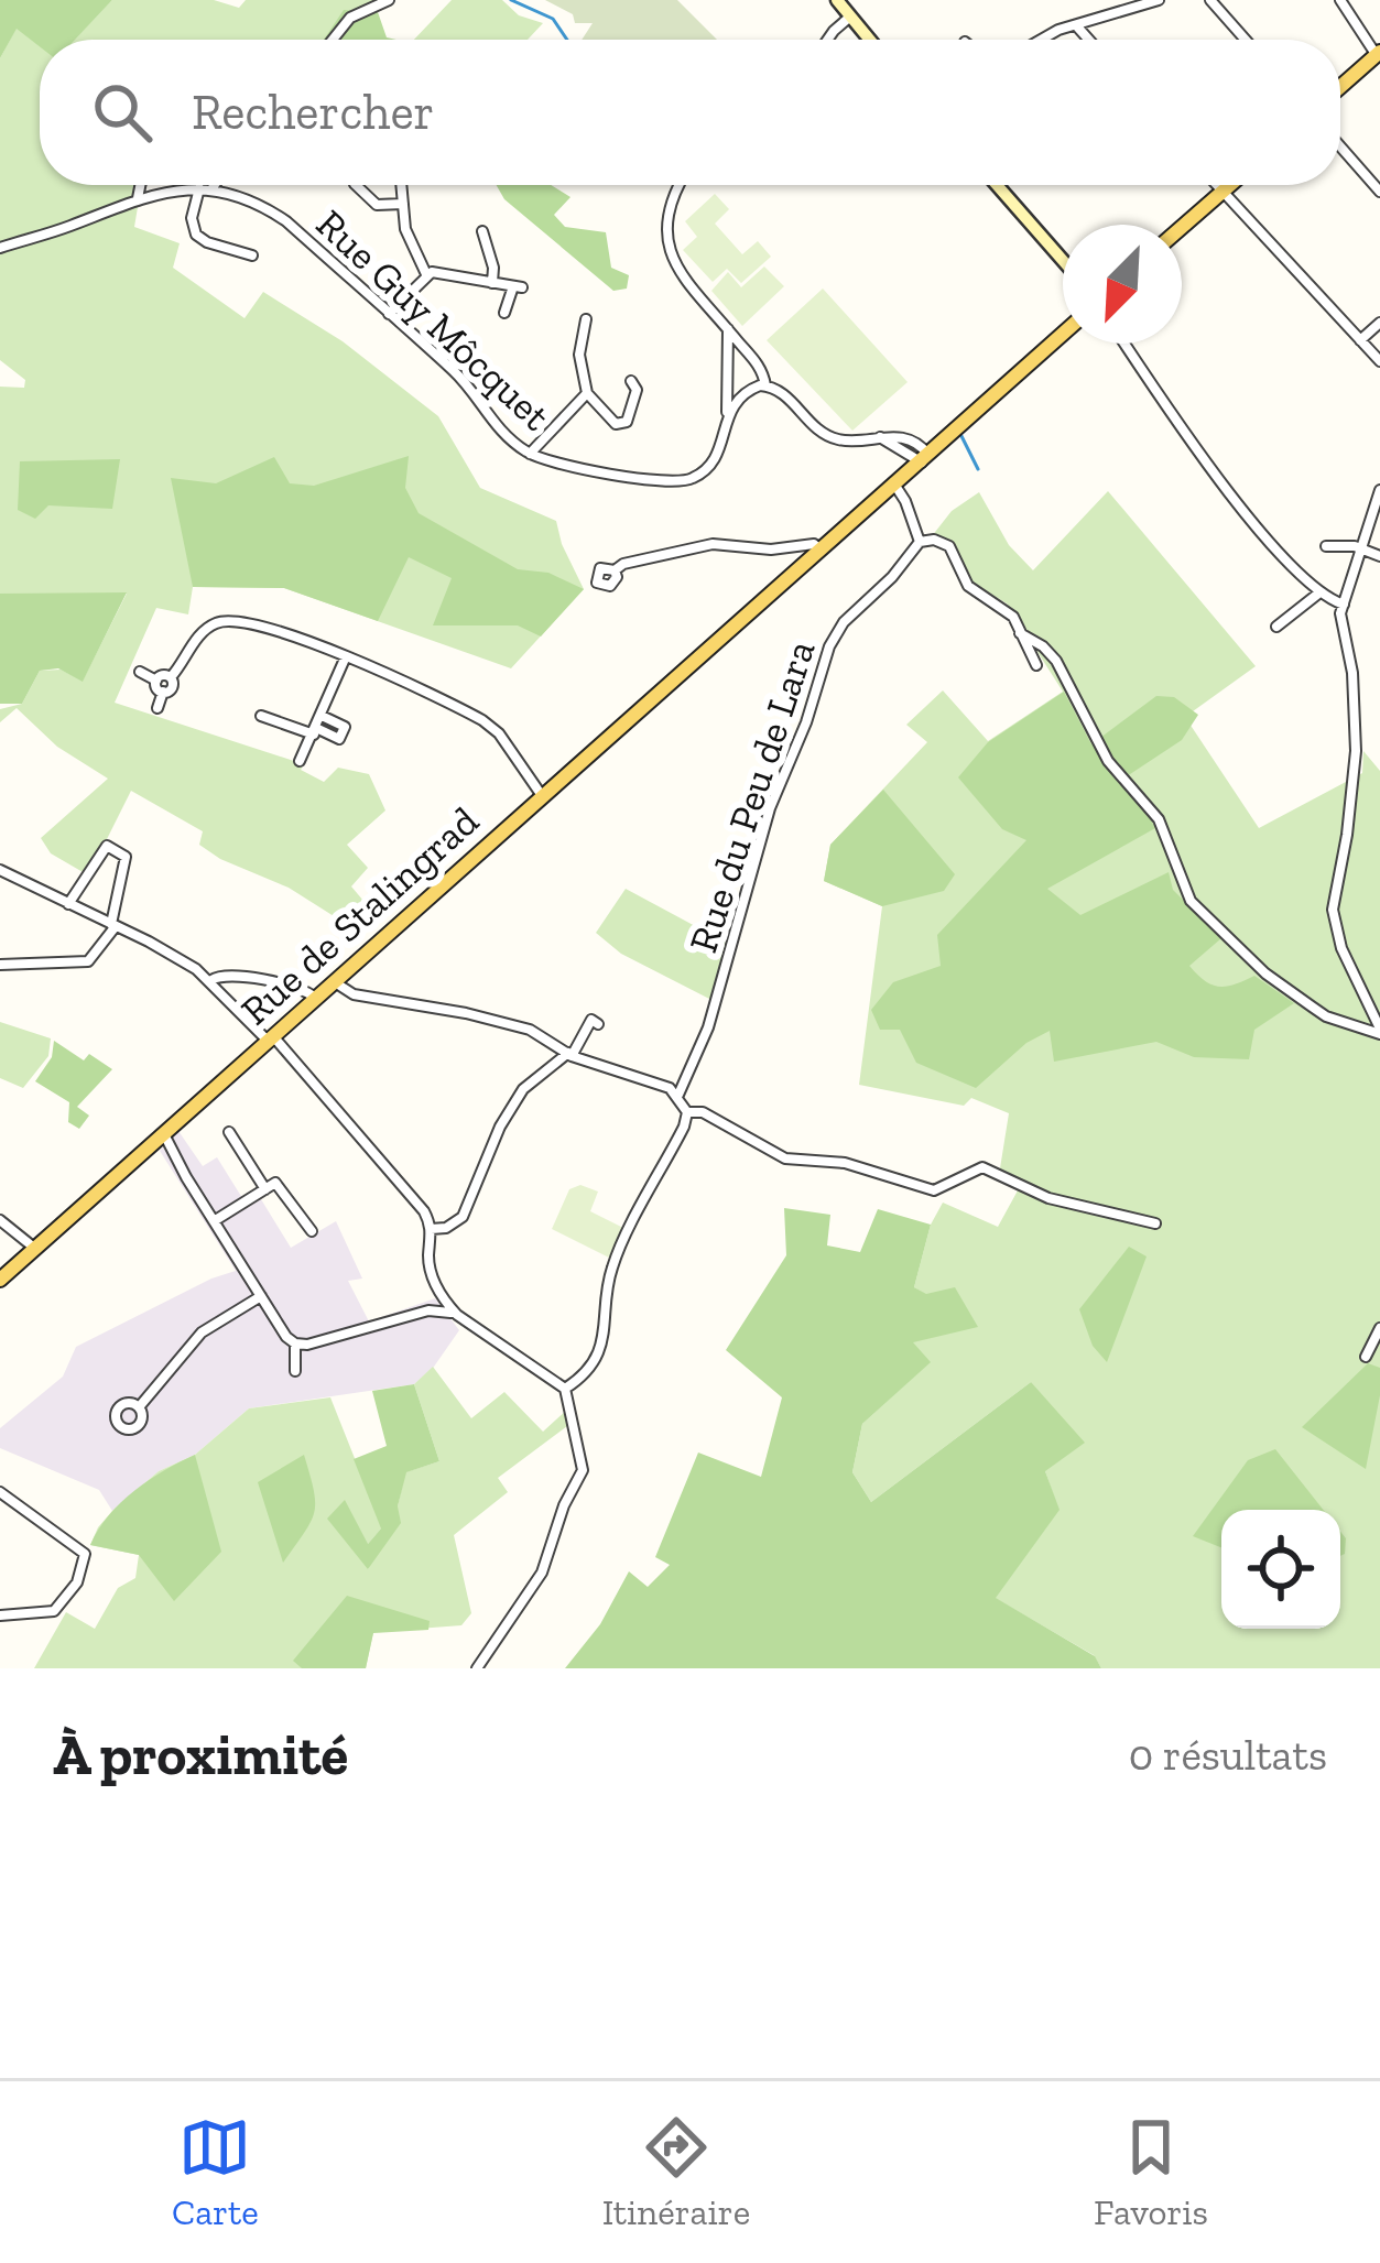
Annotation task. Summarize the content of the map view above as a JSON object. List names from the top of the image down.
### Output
{
  "streets": {
    "main road": ["Rue de Stalingrad"],
    "street": ["Rue Guy Môcquet", "Rue du Peu de Lara"]
  },
  "north": "bottom left",
  "page": {
    "search": "Rechercher",
    "heading": ["À proximité", "0 résultats"],
    "nav": ["Carte", "Itinéraire", "Favoris"]
  }
}
